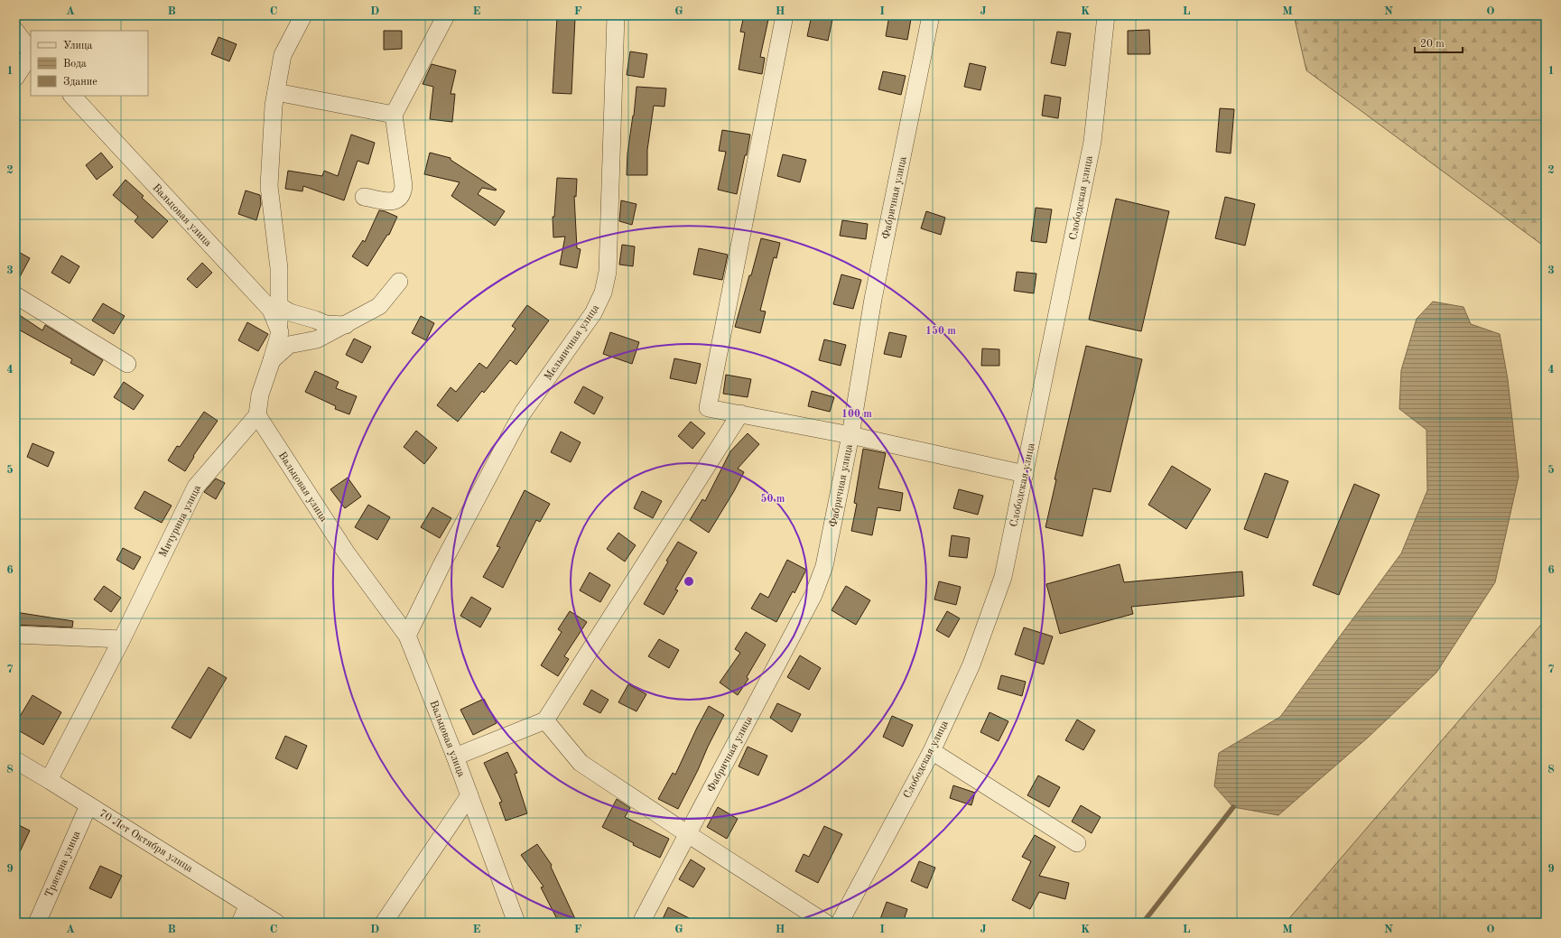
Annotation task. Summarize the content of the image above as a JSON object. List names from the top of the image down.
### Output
{
  "streets": {
    "street": [
      "Фабричная улица",
      "Слободская улица",
      "Вальцовая улица",
      "Мельничная улица",
      "Мичурина улица",
      "70 Лет Октября улица",
      "Трясина улица"
    ]
  },
  "crossings": [
    ["Вальцовая улица", "Мельничная улица"],
    ["Вальцовая улица", "Мичурина улица"],
    ["Мичурина улица", "70 Лет Октября улица"],
    ["70 Лет Октября улица", "Трясина улица"]
  ],
  "legend": ["Улица", "Вода", "Здание"],
  "scale_bar": "20 m",
  "grid": {
    "columns": [
      "A",
      "B",
      "C",
      "D",
      "E",
      "F",
      "G",
      "H",
      "I",
      "J",
      "K",
      "L",
      "M",
      "N",
      "O"
    ],
    "rows": [
      "1",
      "2",
      "3",
      "4",
      "5",
      "6",
      "7",
      "8",
      "9"
    ]
  },
  "rings": ["150 m", "100 m", "50 m"]
}
